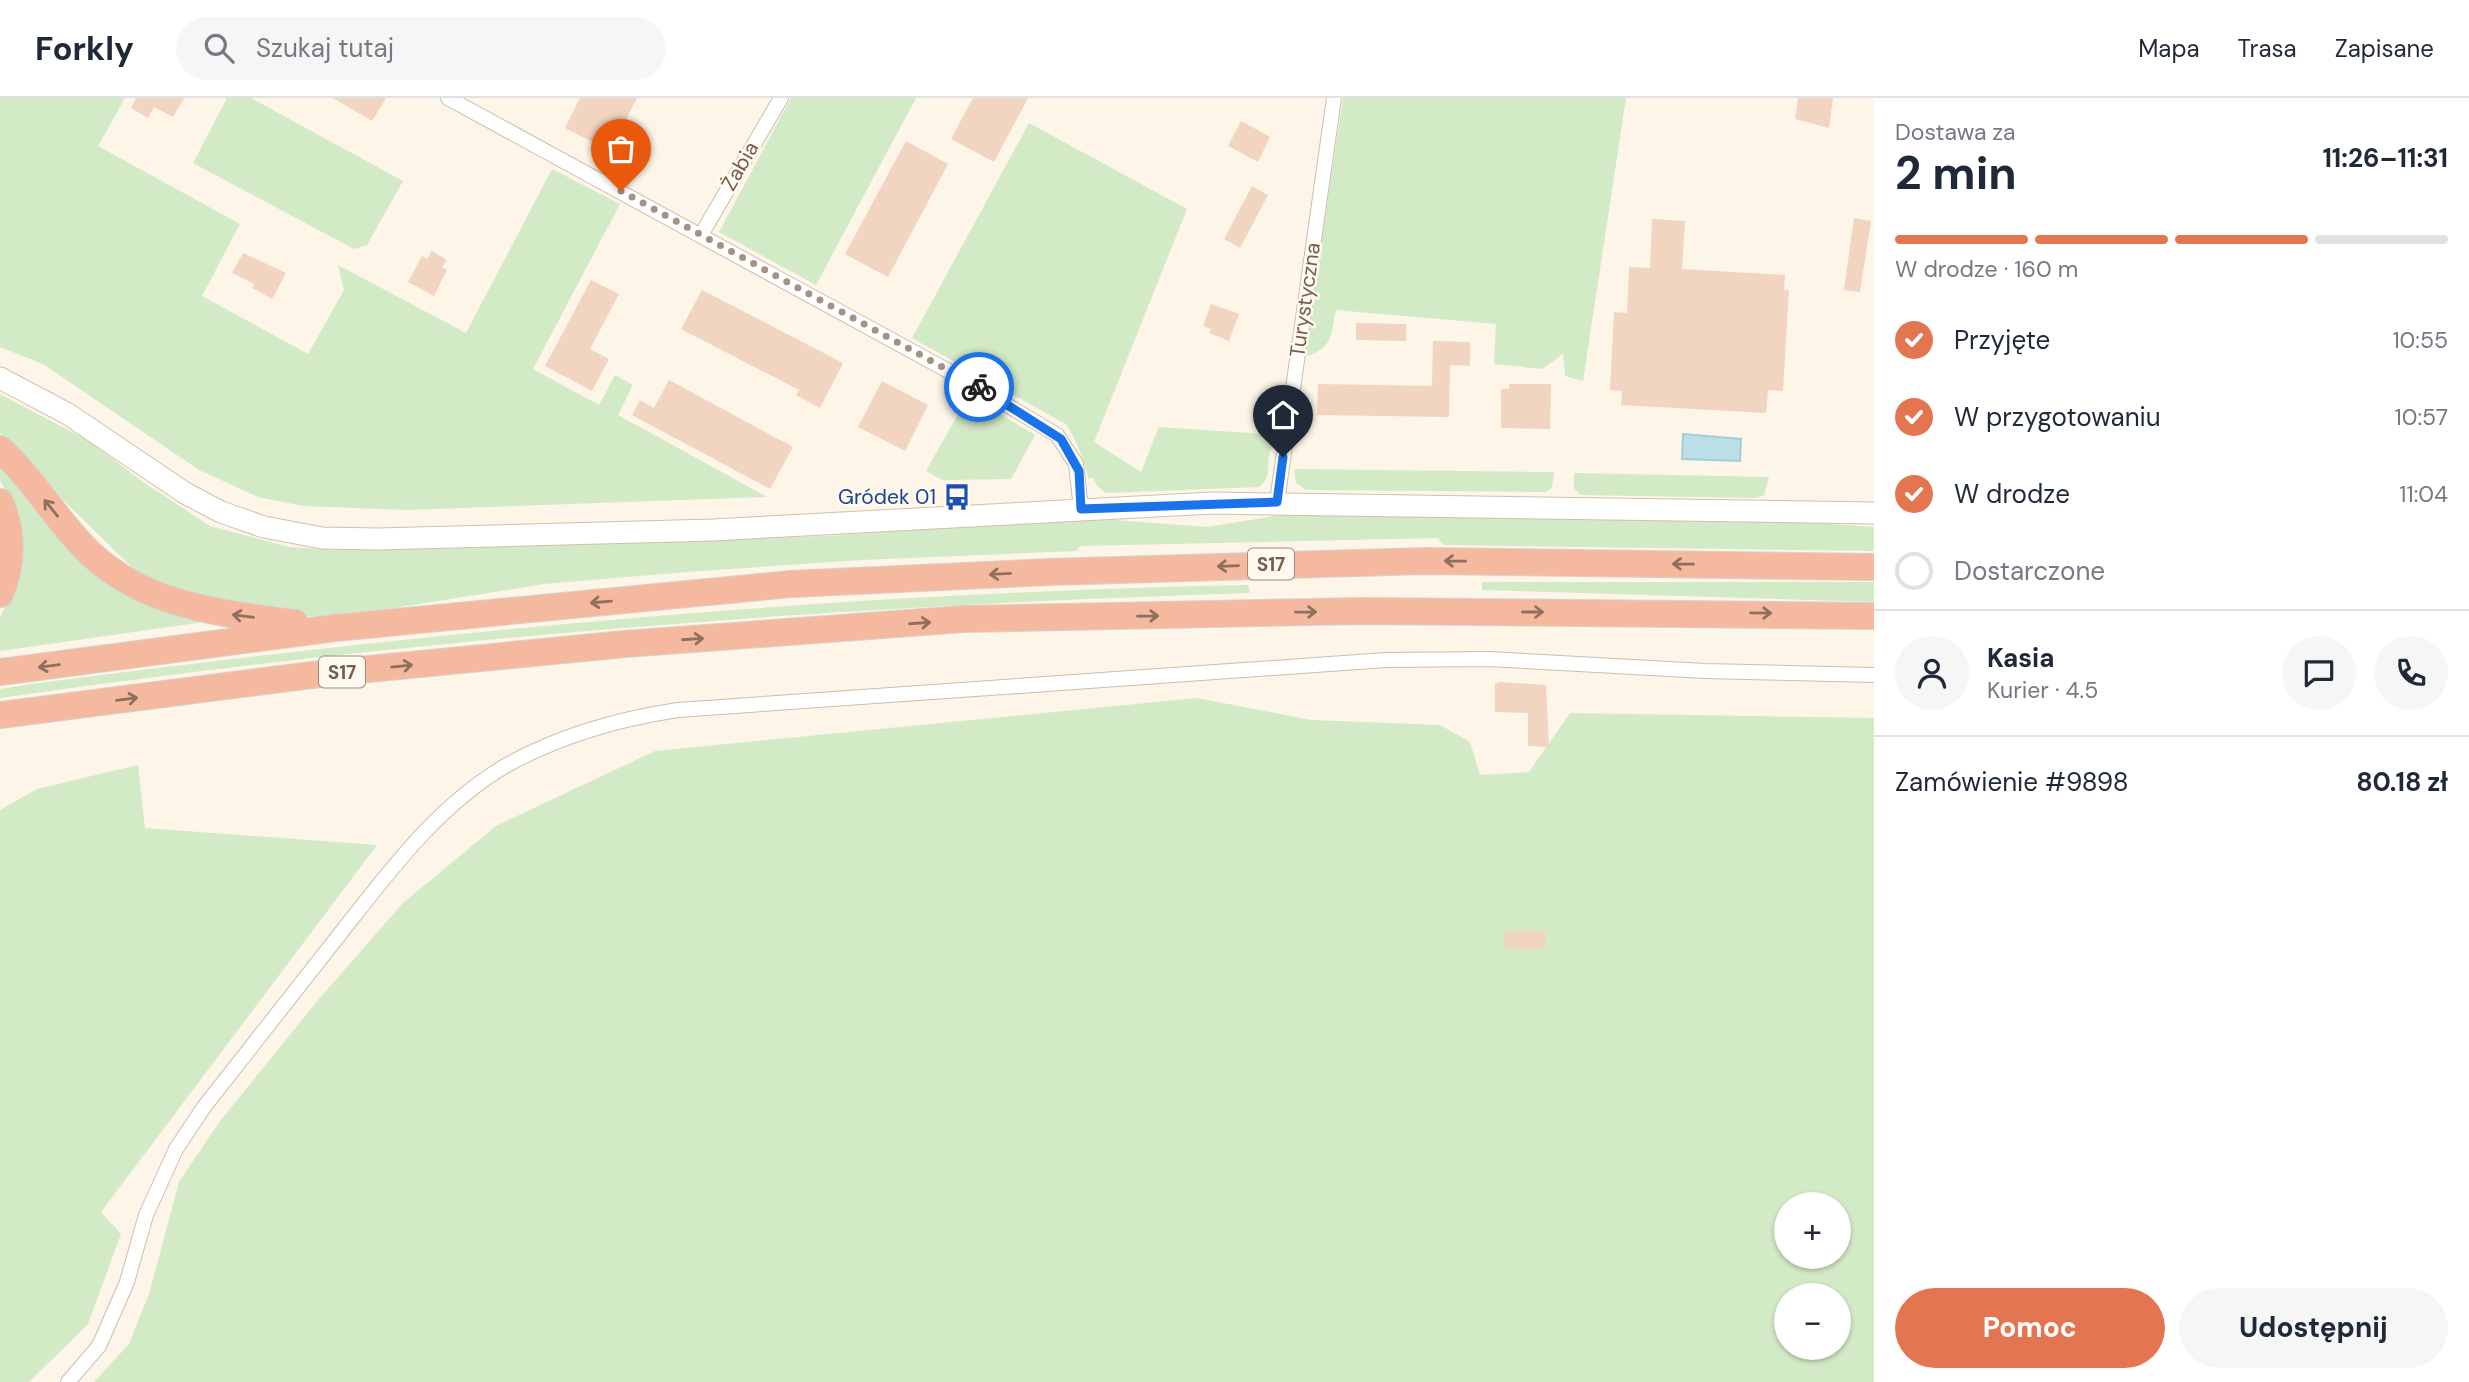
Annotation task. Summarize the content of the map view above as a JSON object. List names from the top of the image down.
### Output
{
  "streets": {
    "highway": ["S17"],
    "street": ["Żabia", "Turystyczna"]
  },
  "places": {
    "bus stop": ["Gródek 01"]
  },
  "page": {
    "header": "Forkly",
    "search": "Szukaj tutaj",
    "nav": ["Mapa", "Trasa", "Zapisane"],
    "heading": ["2 min", "Dostawa za", "11:26–11:31"],
    "panel": [
      "Kasia",
      "Kurier · 4.5",
      "Zamówienie #9898",
      "80.18 zł"
    ],
    "bar": "W drodze · 160 m",
    "list": [
      ["Przyjęte", "10:55"],
      ["W przygotowaniu", "10:57"],
      ["W drodze", "11:04"],
      "Dostarczone"
    ],
    "map_buttons": ["+", "−"],
    "buttons": ["Pomoc", "Udostępnij"]
  }
}
